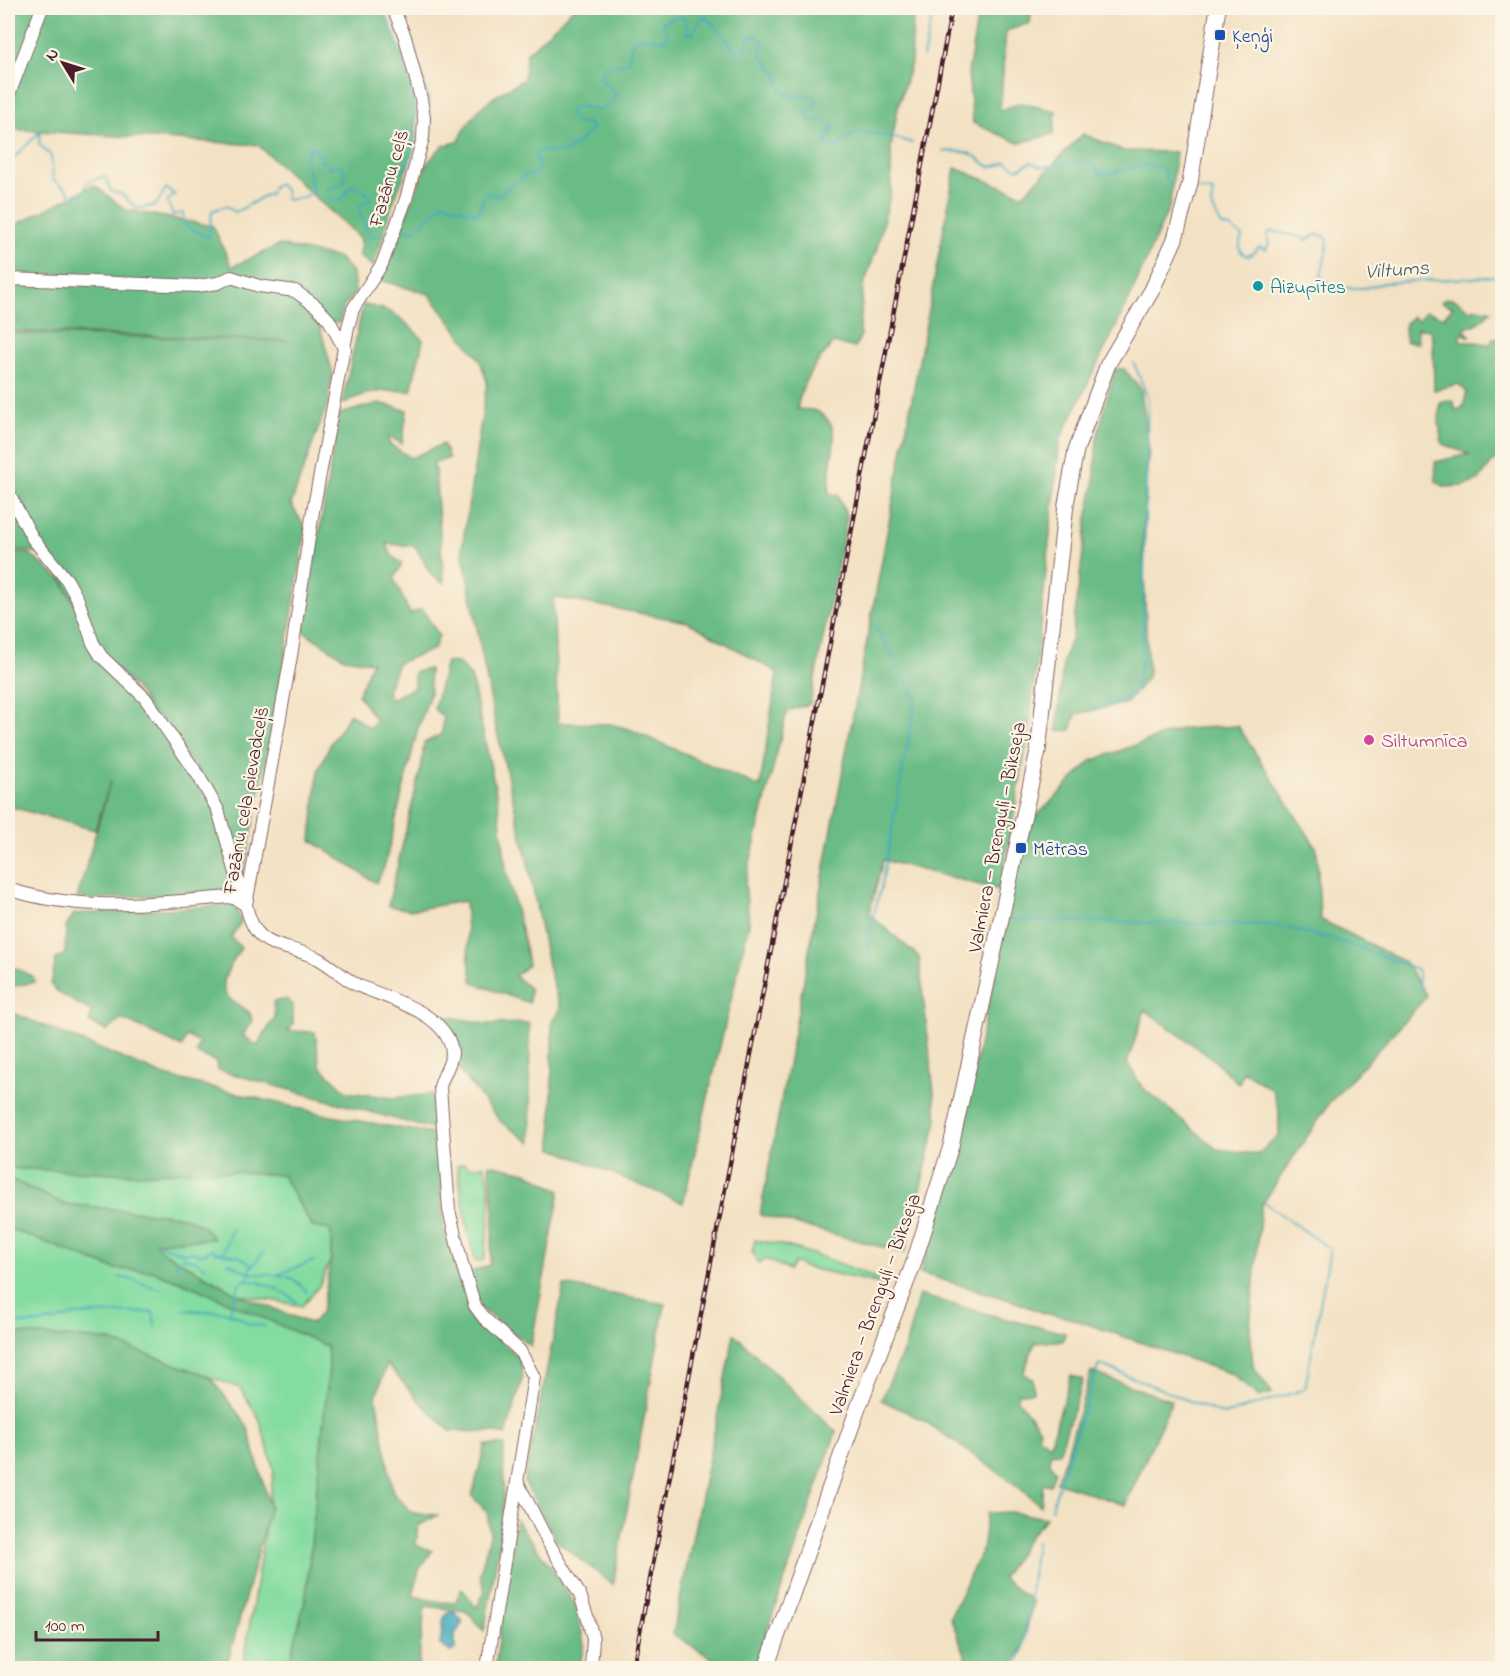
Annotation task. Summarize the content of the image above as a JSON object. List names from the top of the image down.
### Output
{
  "streets": {
    "main road": ["Valmiera — Brenguļi — Bikseja"],
    "street": ["Fazānu ceļš", "Fazānu ceļa pievadceļš"]
  },
  "crossings": [
    ["Fazānu ceļš", "Fazānu ceļa pievadceļš"]
  ],
  "water": ["Viltums"],
  "places": {
    "transit": ["Ķeņģi", "Mētras"],
    "other": ["Aizupītes", "Siltumnīca"]
  },
  "scale_bar": "100 m",
  "north": "top left"
}
